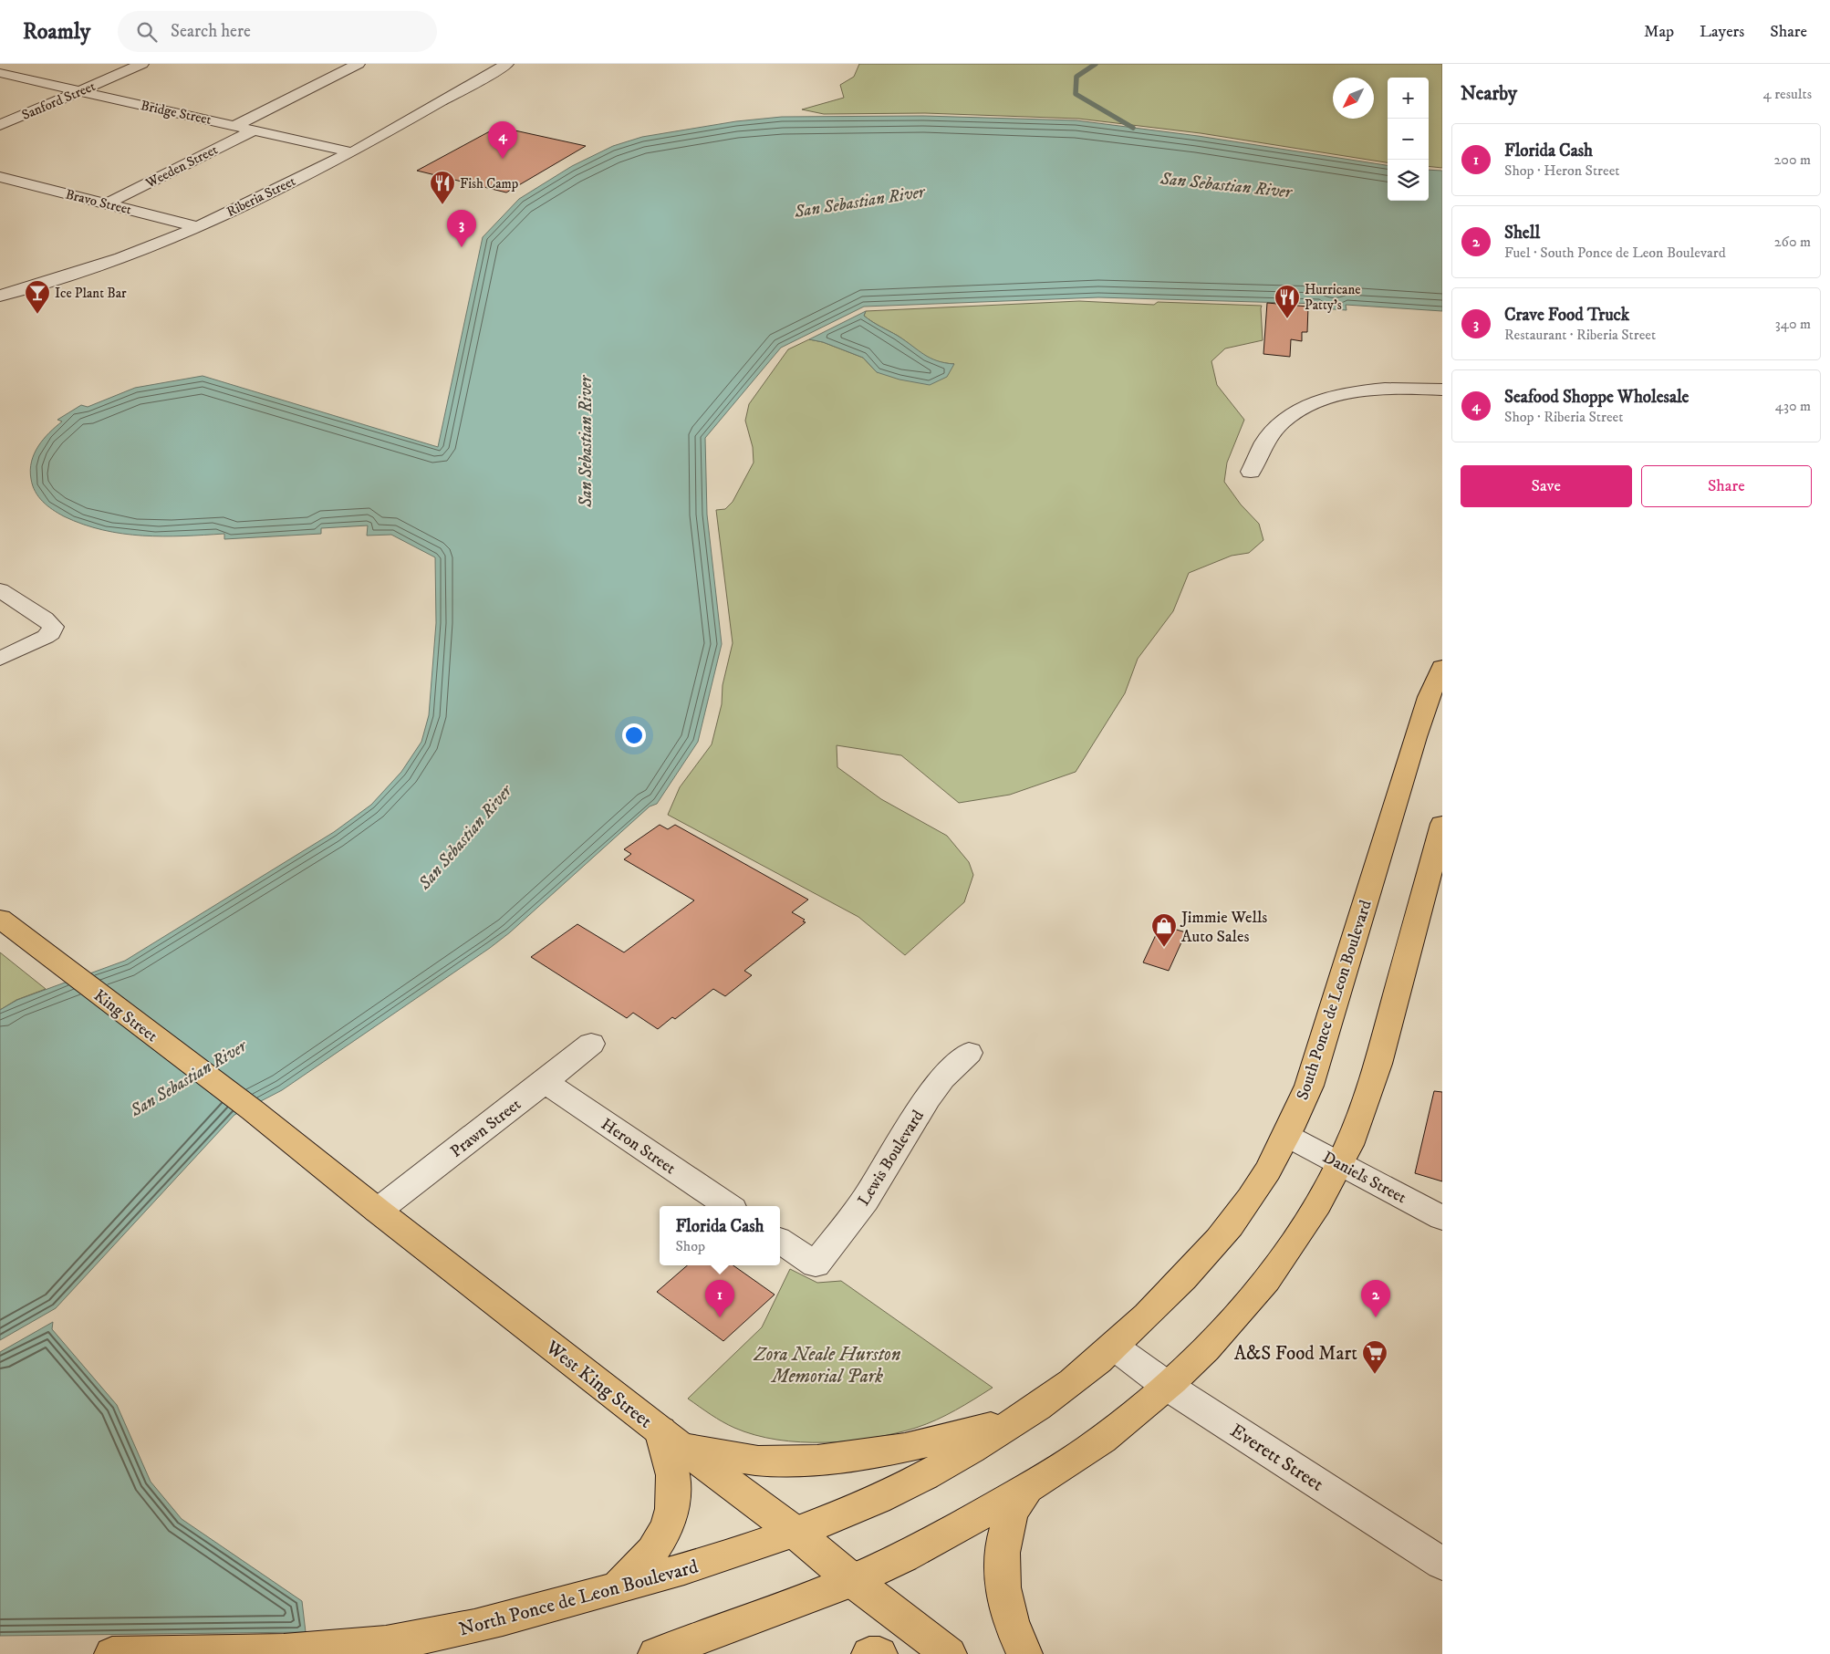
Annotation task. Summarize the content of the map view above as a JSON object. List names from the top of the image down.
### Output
{
  "streets": {
    "main road": [
      "South Ponce de Leon Boulevard",
      "King Street",
      "West King Street",
      "North Ponce de Leon Boulevard"
    ],
    "street": [
      "Sanford Street",
      "Bridge Street",
      "Weeden Street",
      "Riberia Street",
      "Bravo Street",
      "Prawn Street",
      "Heron Street",
      "Lewis Boulevard",
      "Daniels Street",
      "Everett Street"
    ]
  },
  "crossings": [
    ["Sanford Street", "Bridge Street"],
    ["Bridge Street", "Weeden Street"],
    ["Bridge Street", "Riberia Street"],
    ["Weeden Street", "Bravo Street"],
    ["Riberia Street", "Bravo Street"],
    ["South Ponce de Leon Boulevard", "Daniels Street"],
    ["South Ponce de Leon Boulevard", "West King Street"],
    ["South Ponce de Leon Boulevard", "Everett Street"],
    ["South Ponce de Leon Boulevard", "North Ponce de Leon Boulevard"],
    ["King Street", "West King Street"],
    ["Prawn Street", "Heron Street"],
    ["Prawn Street", "West King Street"],
    ["West King Street", "North Ponce de Leon Boulevard"]
  ],
  "water": ["San Sebastian River"],
  "parks": ["Zora Neale Hurston Memorial Park"],
  "places": {
    "restaurant": ["Fish Camp", "Hurricane Patty's"],
    "bar": ["Ice Plant Bar"],
    "shop": ["Jimmie Wells Auto Sales"],
    "supermarket": ["A&S Food Mart"]
  },
  "north": "bottom left",
  "page": {
    "header": "Roamly",
    "search": "Search here",
    "nav": ["Map", "Layers", "Share"],
    "heading": ["Nearby", "4 results"],
    "map_buttons": ["+", "−"],
    "pins": [
      "4",
      "3",
      "1",
      "2"
    ],
    "list": [
      {
        "mark": "1",
        "name": "Florida Cash",
        "note": "Shop · Heron Street",
        "value": "200 m"
      },
      {
        "mark": "2",
        "name": "Shell",
        "note": "Fuel · South Ponce de Leon Boulevard",
        "value": "260 m"
      },
      {
        "mark": "3",
        "name": "Crave Food Truck",
        "note": "Restaurant · Riberia Street",
        "value": "340 m"
      },
      {
        "mark": "4",
        "name": "Seafood Shoppe Wholesale",
        "note": "Shop · Riberia Street",
        "value": "430 m"
      }
    ],
    "buttons": ["Save", "Share"],
    "popup": ["Florida Cash", "Shop"]
  }
}
